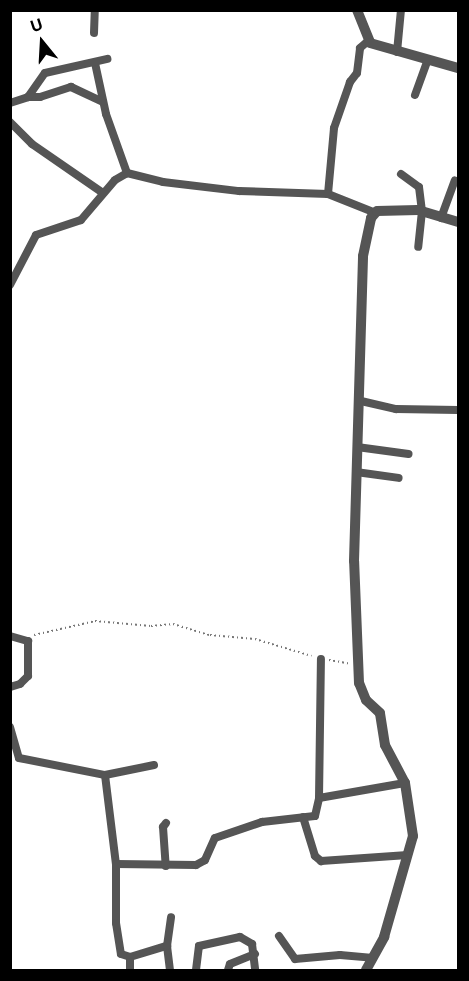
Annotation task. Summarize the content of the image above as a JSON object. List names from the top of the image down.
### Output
{
  "north": "top"
}
